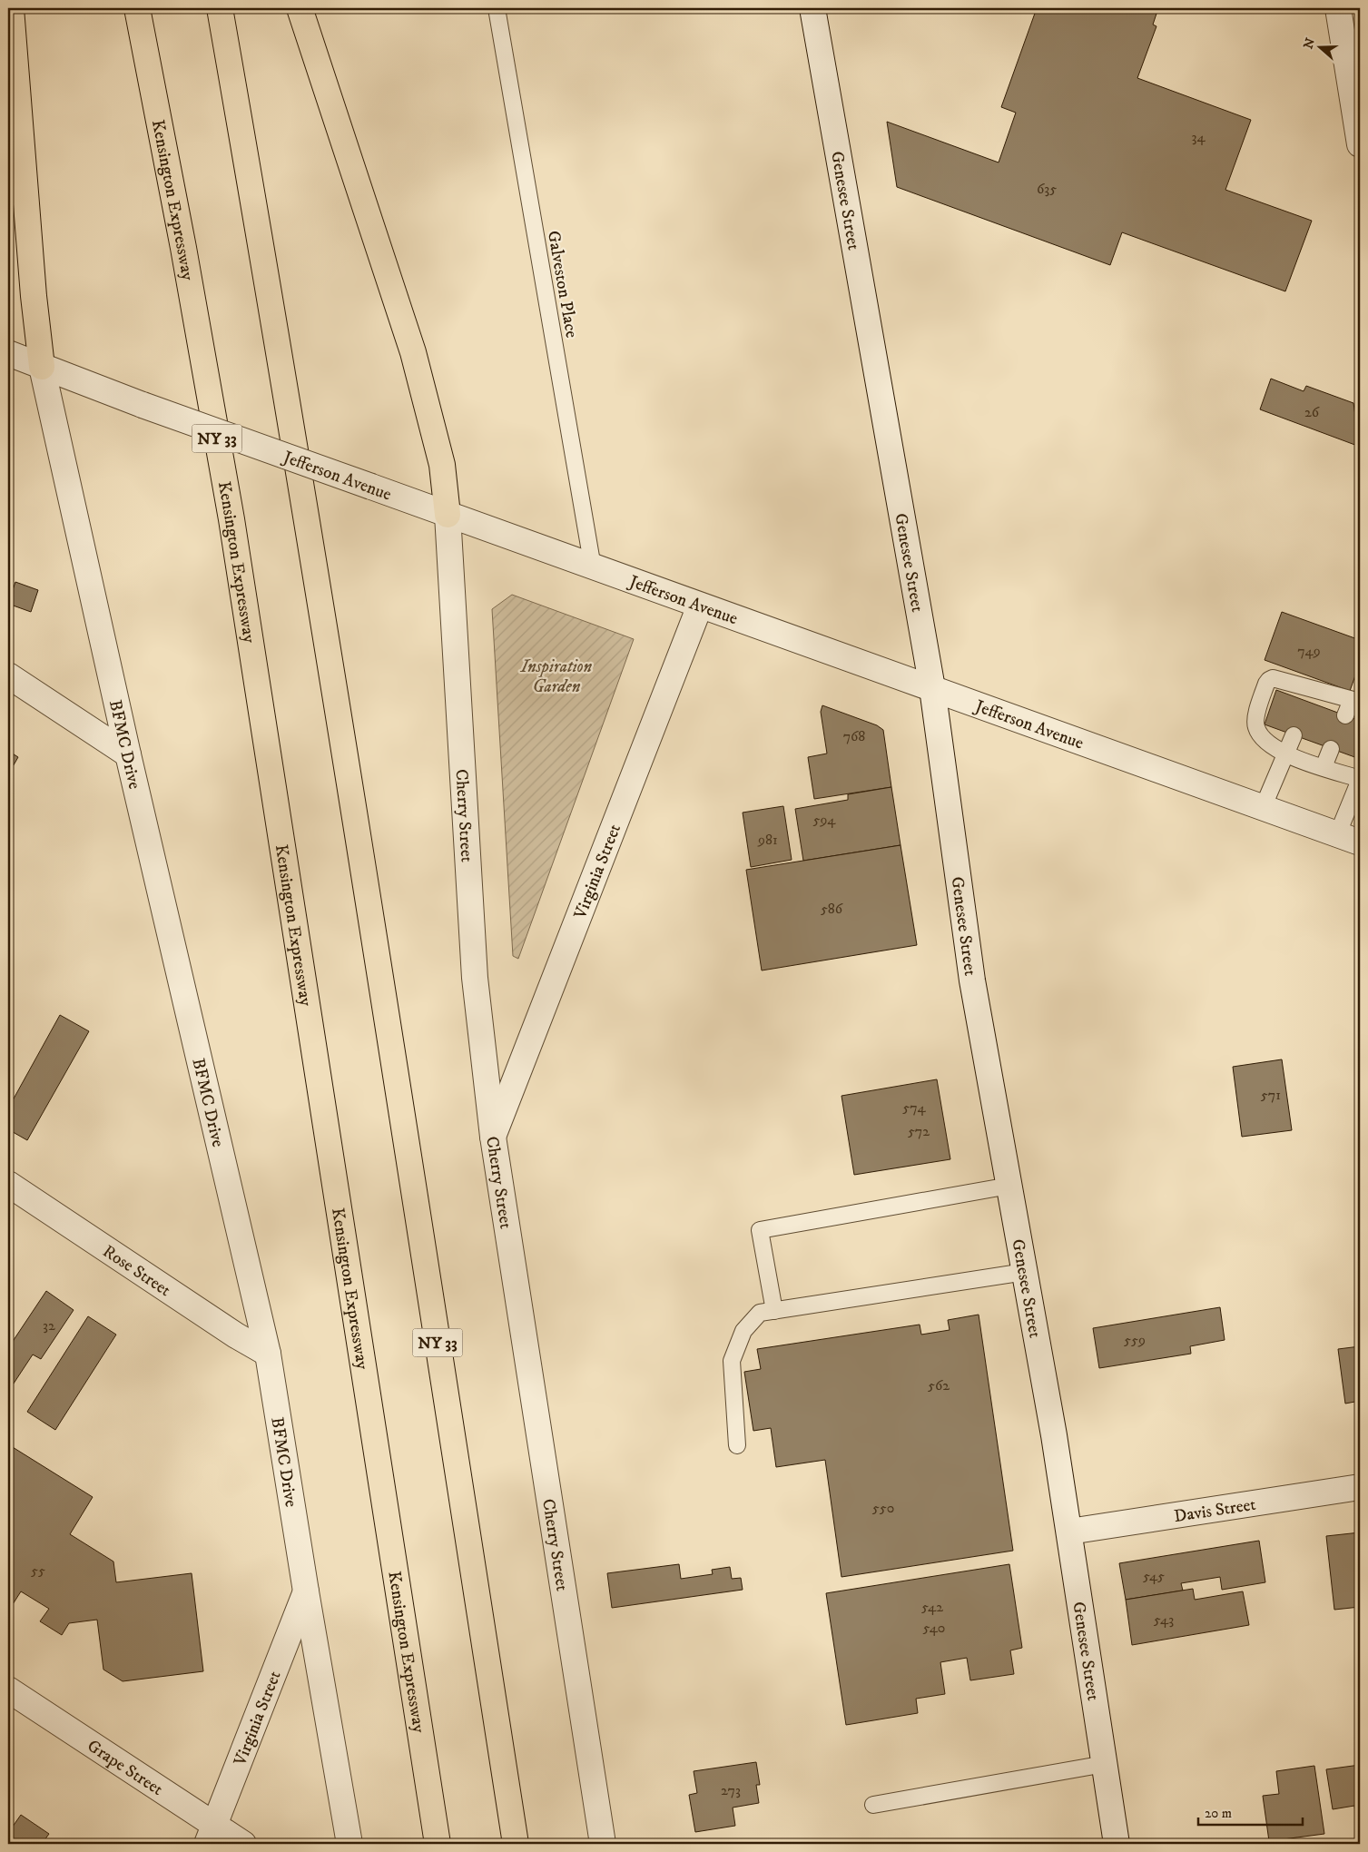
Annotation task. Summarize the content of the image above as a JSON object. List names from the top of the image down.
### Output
{
  "streets": {
    "highway": ["Kensington Expressway", "NY 33"],
    "street": [
      "Genesee Street",
      "Jefferson Avenue",
      "BFMC Drive",
      "Cherry Street",
      "Virginia Street",
      "Rose Street",
      "Davis Street",
      "Grape Street"
    ],
    "lane": ["Galveston Place"]
  },
  "crossings": [
    ["Genesee Street", "Jefferson Avenue"],
    ["Genesee Street", "Davis Street"],
    ["Galveston Place", "Jefferson Avenue"],
    ["Jefferson Avenue", "BFMC Drive"],
    ["Jefferson Avenue", "Cherry Street"],
    ["Jefferson Avenue", "Virginia Street"],
    ["BFMC Drive", "Virginia Street"],
    ["BFMC Drive", "Rose Street"],
    ["Cherry Street", "Virginia Street"],
    ["Virginia Street", "Grape Street"]
  ],
  "parks": ["Inspiration Garden"],
  "house_numbers": [
    "34",
    "635",
    "26",
    "749",
    "768",
    "594",
    "981",
    "586",
    "571",
    "574",
    "572",
    "32",
    "559",
    "562",
    "550",
    "55",
    "545",
    "542",
    "543",
    "540",
    "273"
  ],
  "scale_bar": "20 m",
  "north": "left"
}
